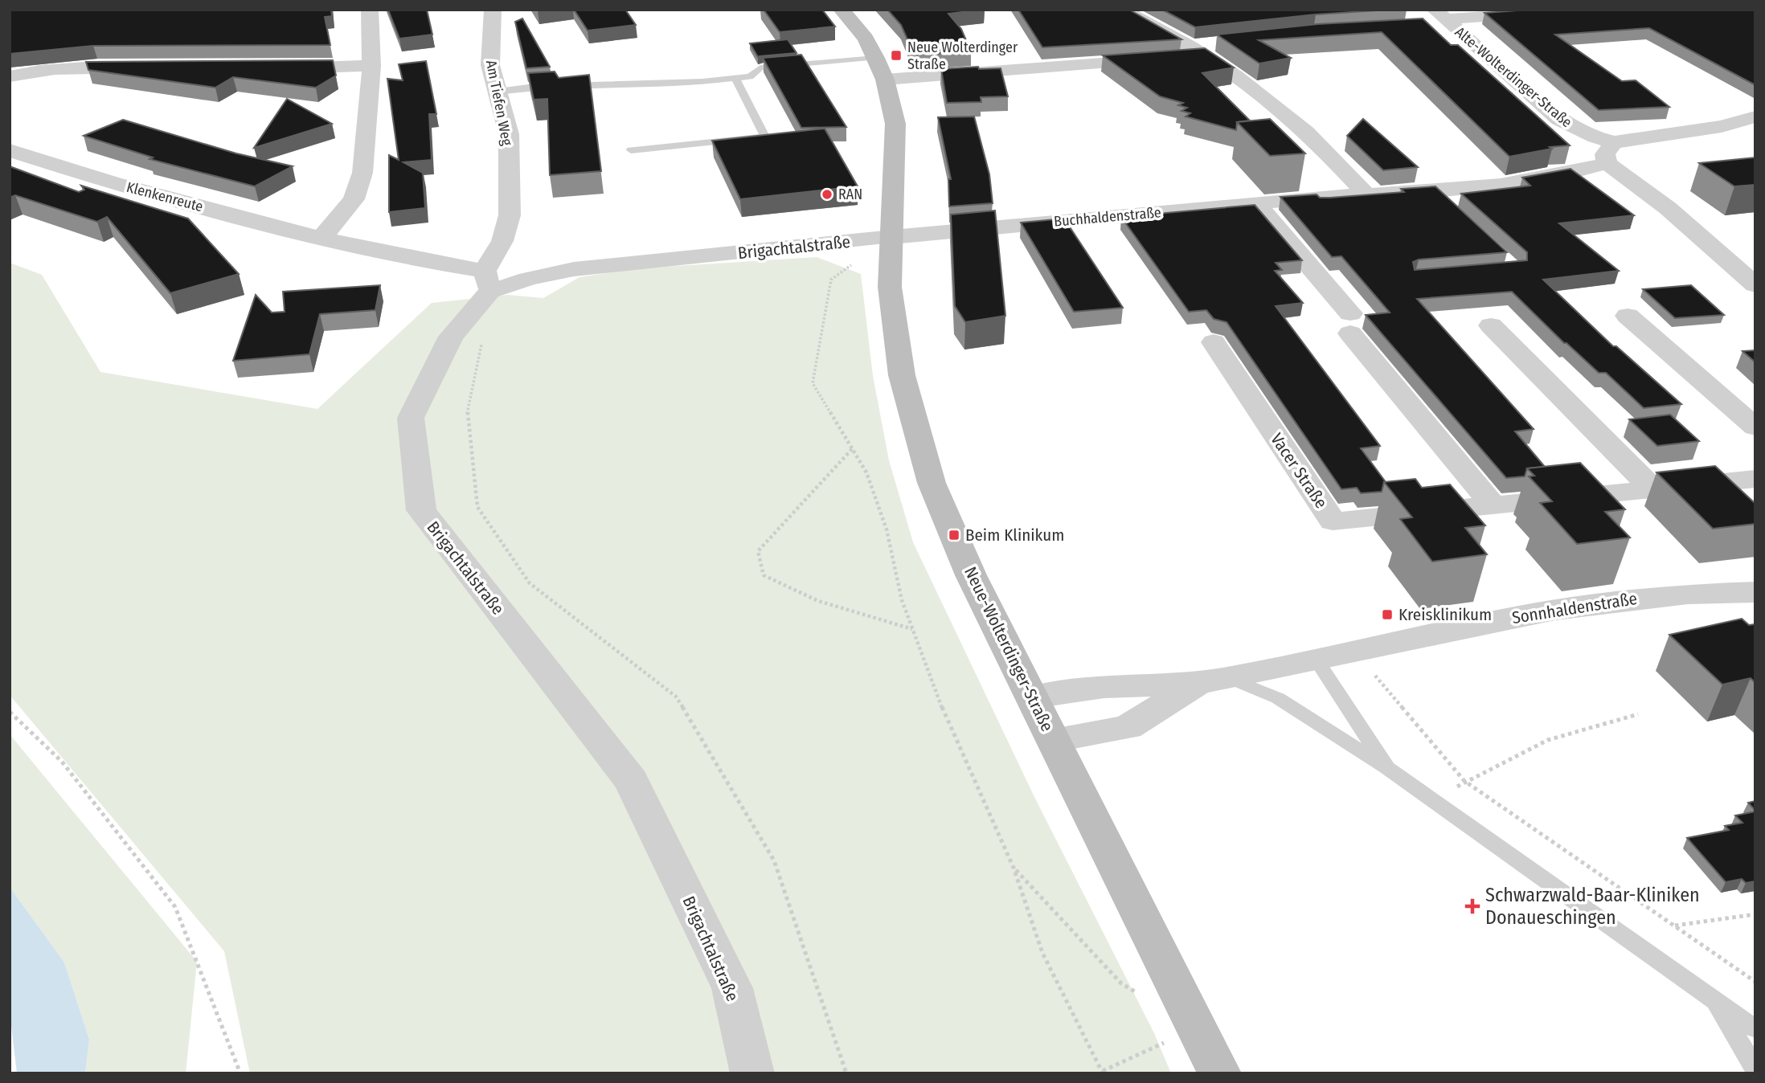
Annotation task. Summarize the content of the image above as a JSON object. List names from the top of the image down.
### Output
{
  "streets": {
    "main road": ["Neue-Wolterdinger-Straße"],
    "street": [
      "Alte-Wolterdinger-Straße",
      "Am Tiefen Weg",
      "Klenkenreute",
      "Buchhaldenstraße",
      "Brigachtalstraße",
      "Vacer Straße",
      "Sonnhaldenstraße"
    ]
  },
  "crossings": [
    ["Am Tiefen Weg", "Klenkenreute"],
    ["Am Tiefen Weg", "Brigachtalstraße"],
    ["Klenkenreute", "Brigachtalstraße"],
    ["Buchhaldenstraße", "Brigachtalstraße"],
    ["Buchhaldenstraße", "Neue-Wolterdinger-Straße"],
    ["Brigachtalstraße", "Neue-Wolterdinger-Straße"],
    ["Sonnhaldenstraße", "Neue-Wolterdinger-Straße"]
  ],
  "places": {
    "transit": ["Neue Wolterdinger Straße", "Beim Klinikum", "Kreisklinikum"],
    "other": ["RAN"],
    "health": ["Schwarzwald-Baar-Kliniken Donaueschingen"]
  }
}
